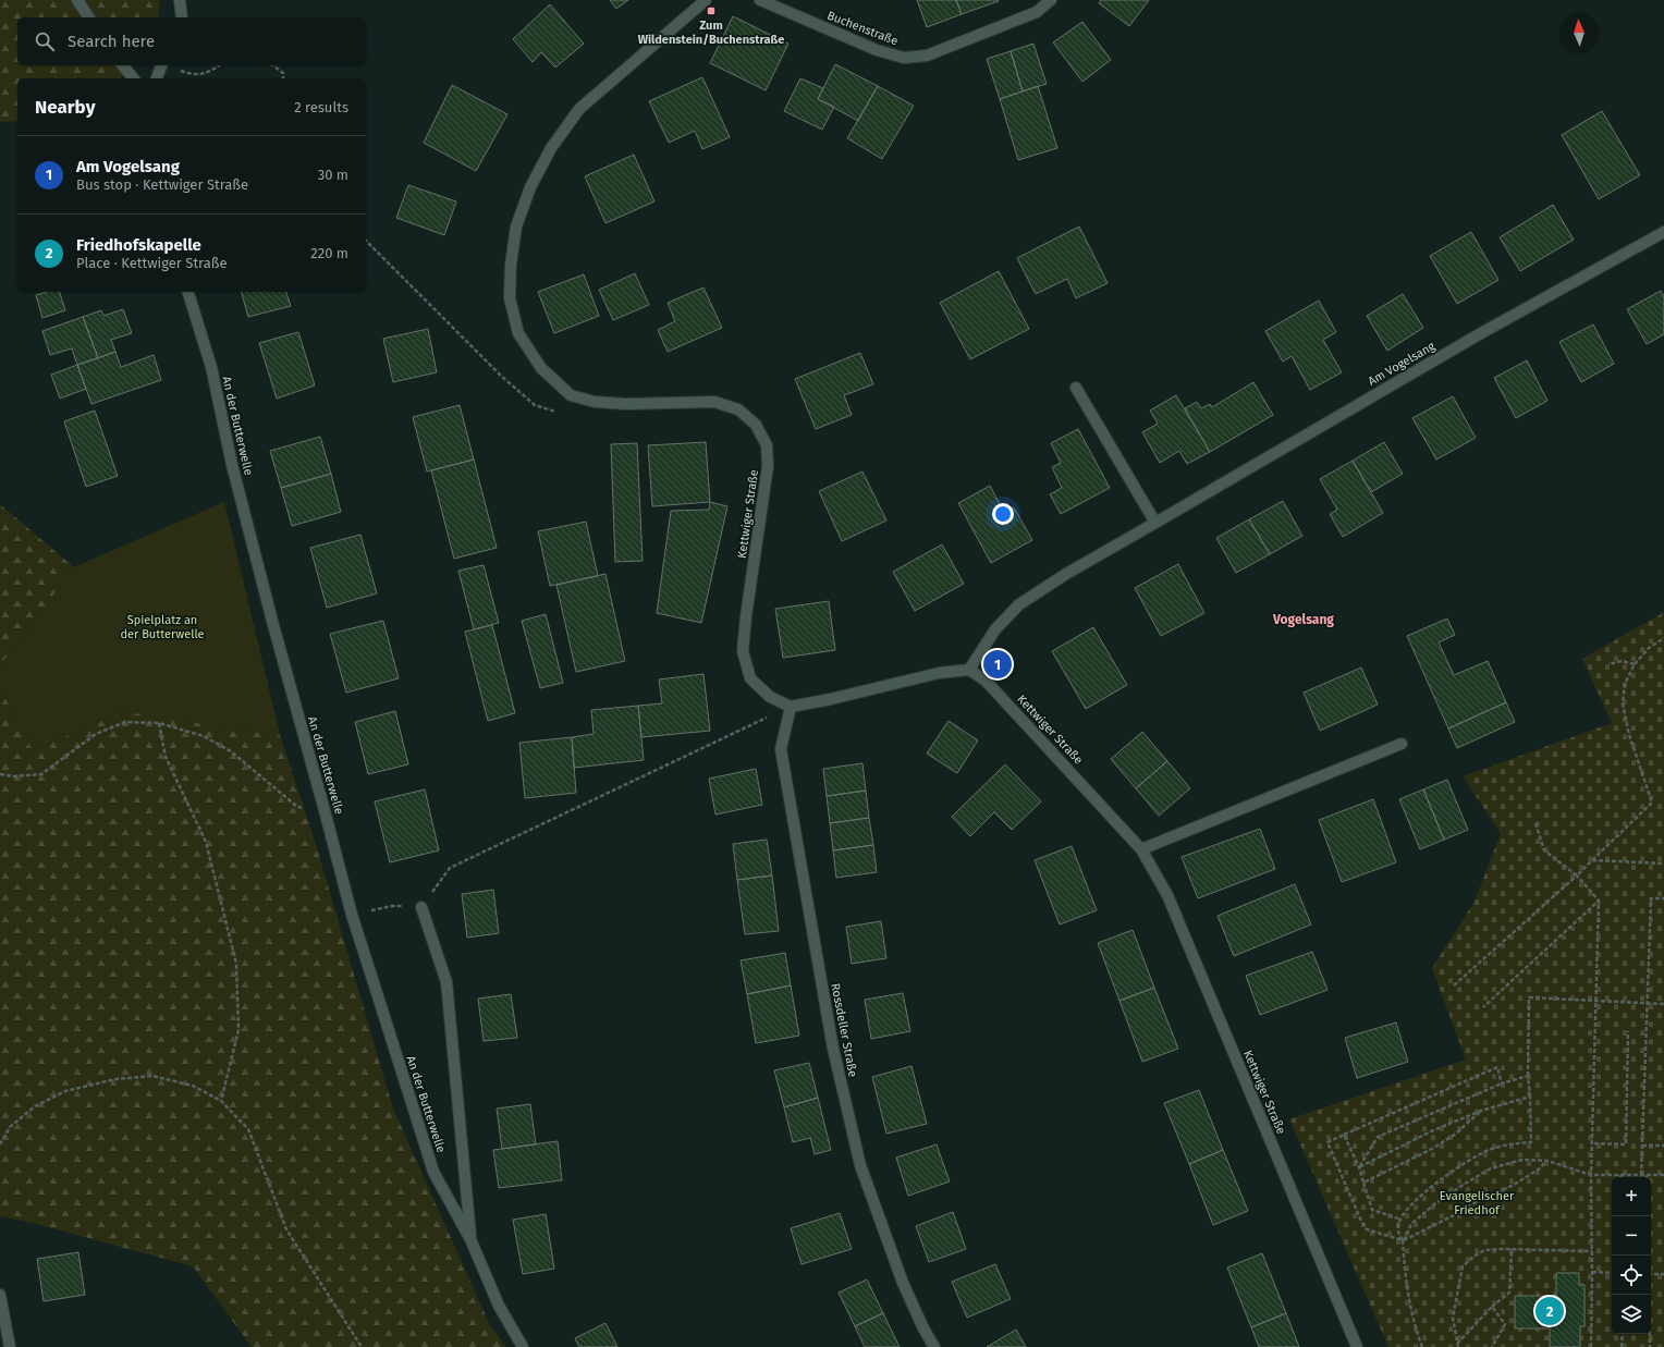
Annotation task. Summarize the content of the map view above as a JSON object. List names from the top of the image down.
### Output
{
  "streets": {
    "street": [
      "Buchenstraße",
      "Am Vogelsang",
      "An der Butterwelle",
      "Kettwiger Straße",
      "Rossdeller Straße"
    ]
  },
  "crossings": [
    ["Am Vogelsang", "Kettwiger Straße"],
    ["Kettwiger Straße", "Rossdeller Straße"]
  ],
  "districts": ["Vogelsang"],
  "parks": ["Spielplatz an der Butterwelle", "Evangelischer Friedhof"],
  "places": {
    "transit": ["Zum Wildenstein/Buchenstraße"]
  },
  "north": "top",
  "page": {
    "search": "Search here",
    "heading": ["Nearby", "2 results"],
    "list": [
      {
        "mark": "1",
        "name": "Am Vogelsang",
        "note": "Bus stop · Kettwiger Straße",
        "value": "30 m"
      },
      {
        "mark": "2",
        "name": "Friedhofskapelle",
        "note": "Place · Kettwiger Straße",
        "value": "220 m"
      }
    ],
    "pins": ["1", "2"],
    "map_buttons": ["+", "−"]
  }
}
